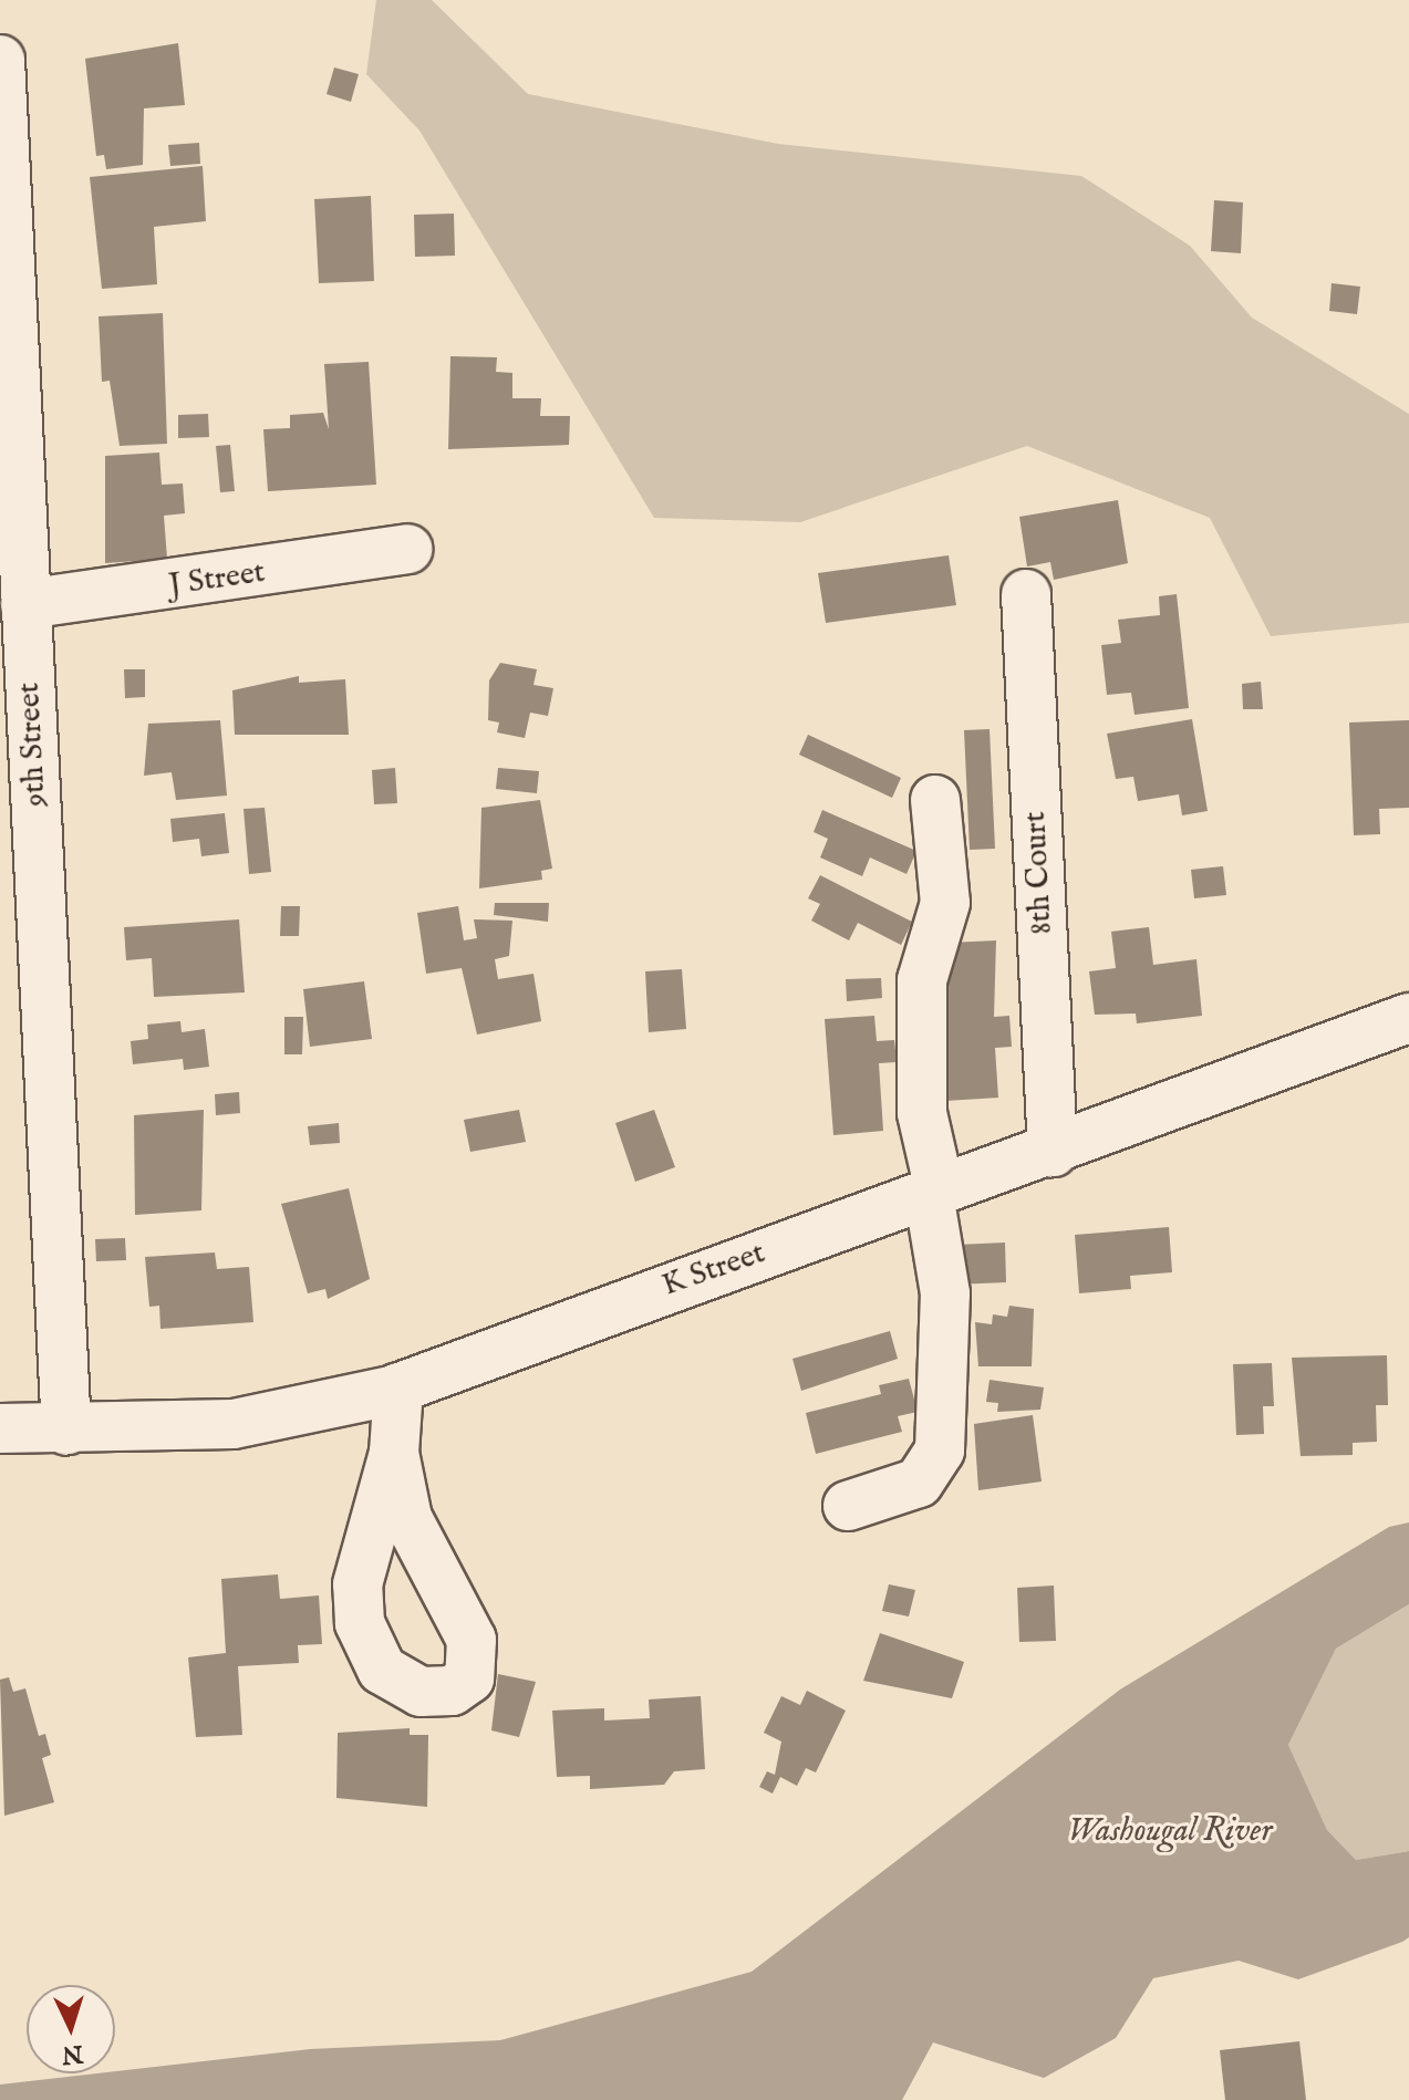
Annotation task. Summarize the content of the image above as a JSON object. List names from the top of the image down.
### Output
{
  "streets": {
    "street": [
      "J Street",
      "9th Street",
      "8th Court",
      "K Street"
    ]
  },
  "crossings": [
    ["J Street", "9th Street"],
    ["9th Street", "K Street"],
    ["8th Court", "K Street"]
  ],
  "water": ["Washougal River"],
  "north": "bottom"
}
